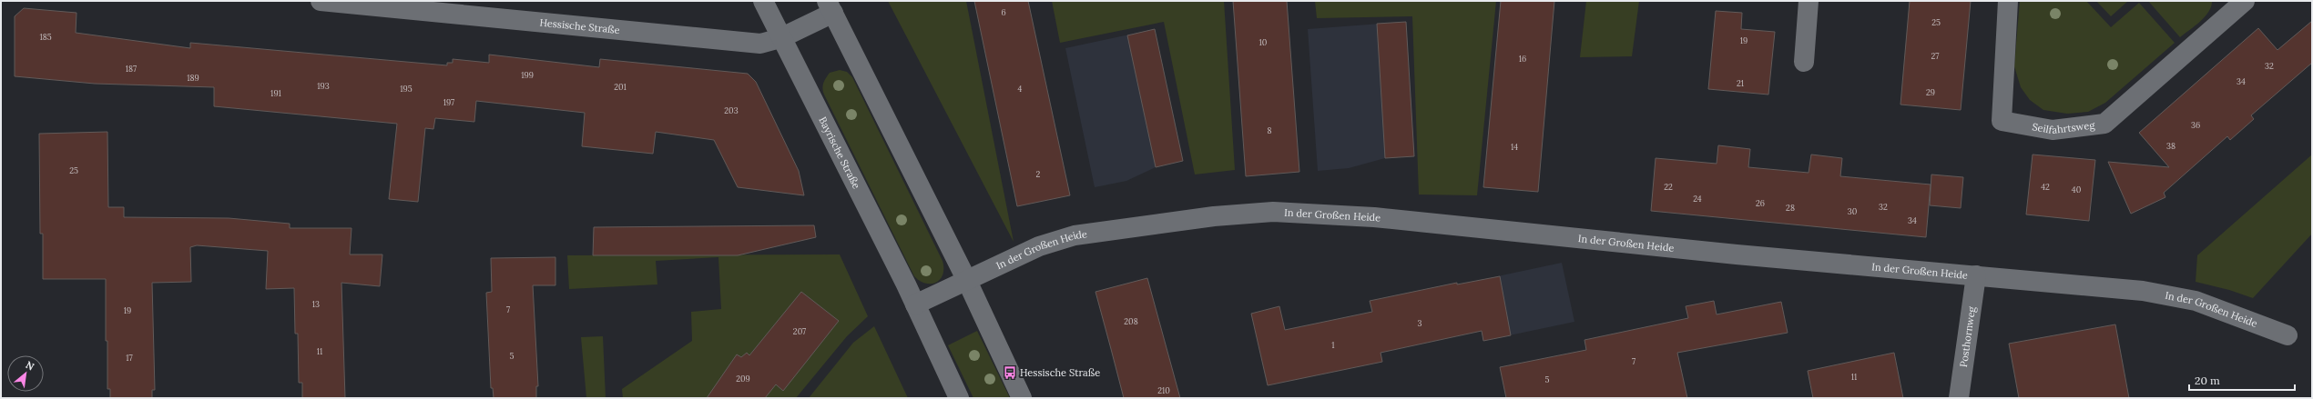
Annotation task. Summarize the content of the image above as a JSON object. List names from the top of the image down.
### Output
{
  "streets": {
    "street": [
      "Hessische Straße",
      "Seilfahrtsweg",
      "Bayrische Straße",
      "In der Großen Heide",
      "Posthornweg"
    ]
  },
  "crossings": [
    ["Hessische Straße", "Bayrische Straße"],
    ["In der Großen Heide", "Posthornweg"]
  ],
  "places": {
    "bus stop": ["Hessische Straße"]
  },
  "house_numbers": [
    "6",
    "25",
    "185",
    "19",
    "10",
    "27",
    "16",
    "32",
    "187",
    "199",
    "189",
    "34",
    "21",
    "193",
    "201",
    "195",
    "4",
    "29",
    "191",
    "197",
    "203",
    "36",
    "8",
    "38",
    "14",
    "25",
    "2",
    "22",
    "42",
    "40",
    "24",
    "26",
    "32",
    "28",
    "30",
    "34",
    "13",
    "7",
    "19",
    "208",
    "3",
    "207",
    "1",
    "11",
    "5",
    "17",
    "7",
    "11",
    "209",
    "5",
    "210"
  ],
  "scale_bar": "20 m",
  "north": "top right"
}
